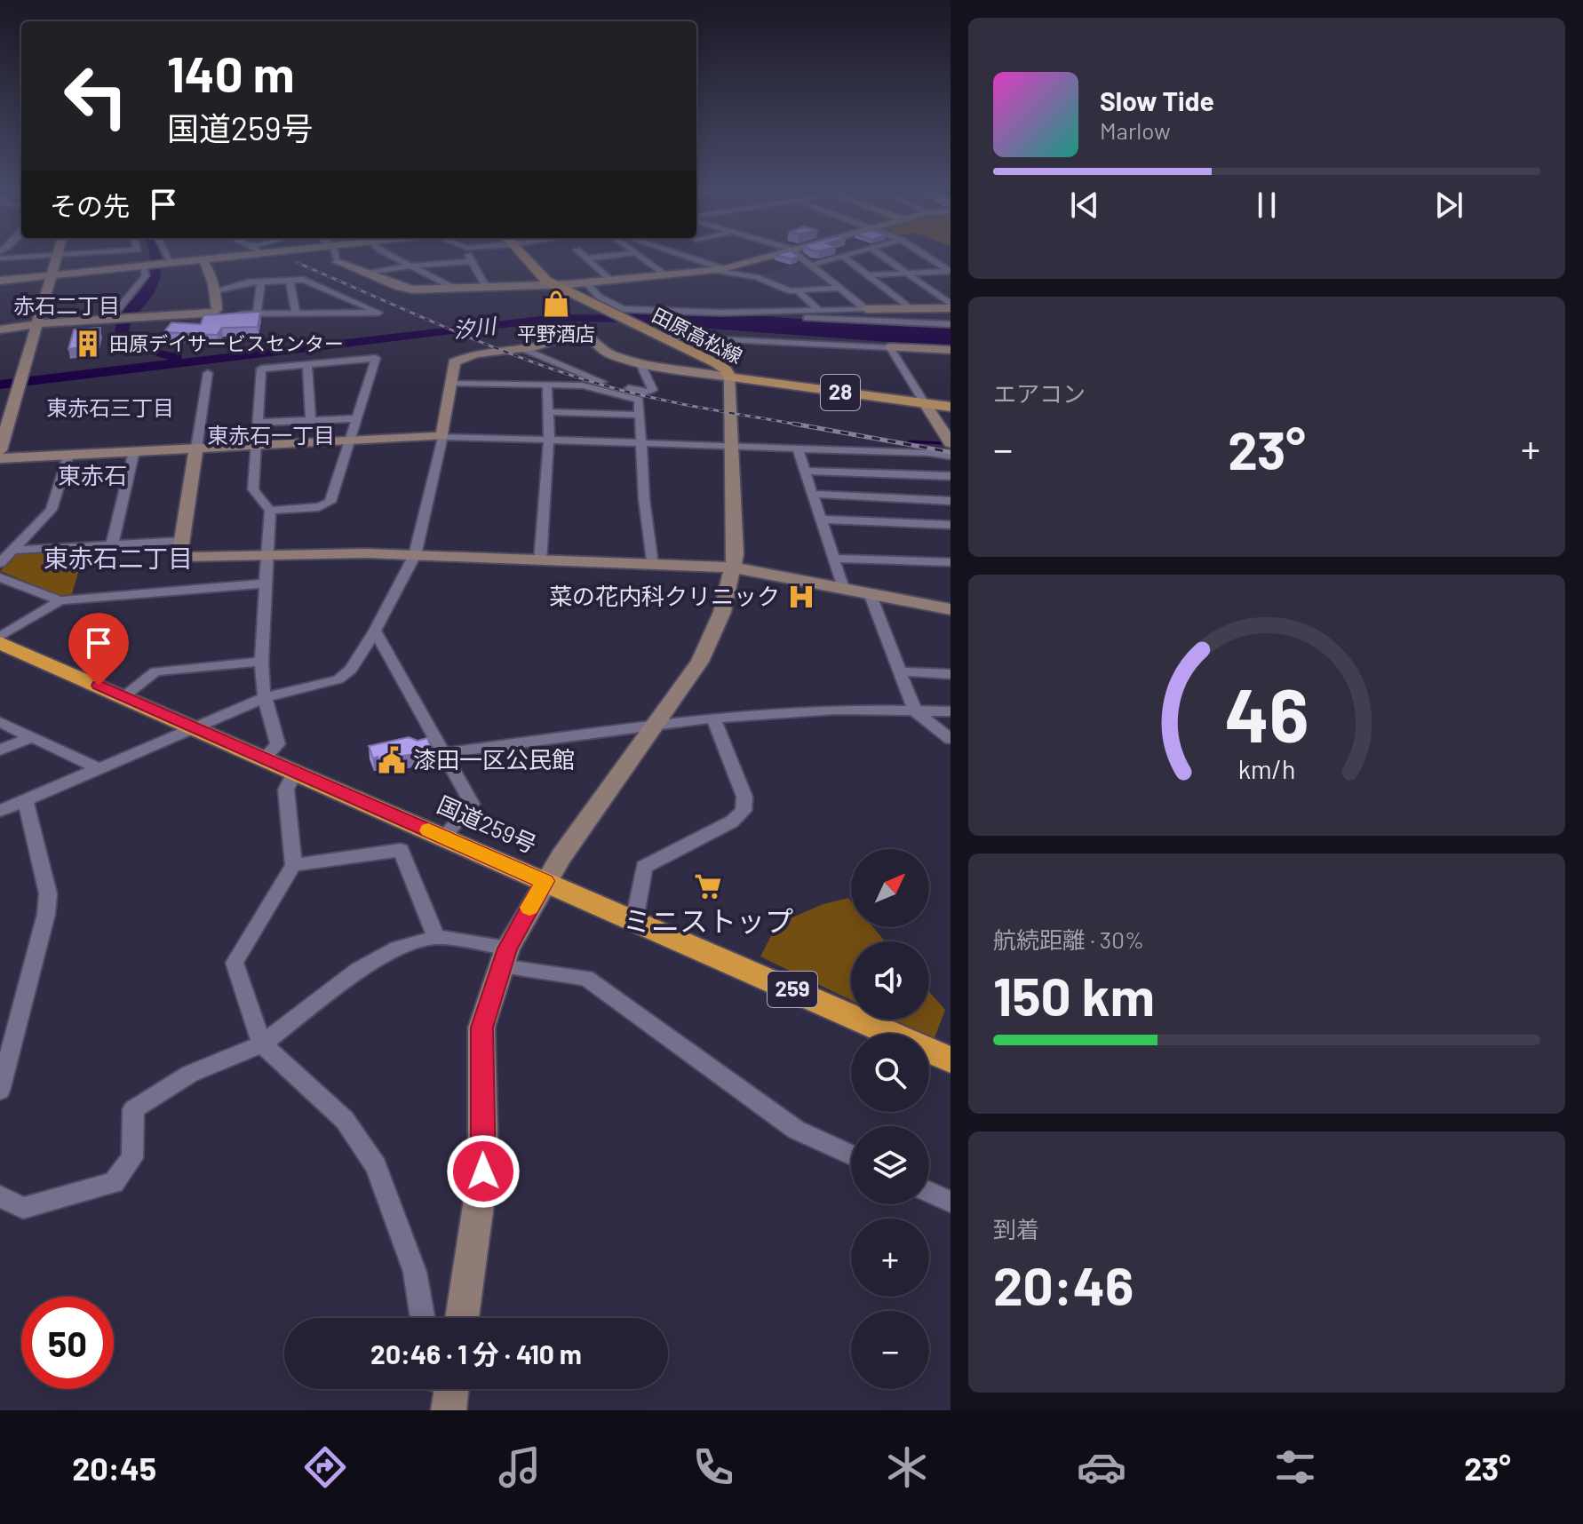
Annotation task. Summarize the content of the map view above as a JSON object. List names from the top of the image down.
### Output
{
  "streets": {
    "highway": ["国道259号", "259"],
    "main road": ["田原高松線", "28"]
  },
  "districts": [
    "赤石二丁目",
    "東赤石三丁目",
    "東赤石一丁目",
    "東赤石",
    "東赤石二丁目"
  ],
  "water": ["汐川"],
  "places": {
    "shop": ["平野酒店"],
    "building": ["田原デイサービスセンター"],
    "hospital": ["菜の花内科クリニック"],
    "public building": ["漆田一区公民館"],
    "supermarket": ["ミニストップ"]
  },
  "north": "top right",
  "page": {
    "turn": ["140 m", "国道259号"],
    "song": ["Slow Tide", "Marlow"],
    "then": "その先",
    "tile": [
      "エアコン",
      ["航続距離 · 30%", "150 km"],
      ["到着", "20:46"]
    ],
    "heat": ["−", "23°", "+"],
    "map_buttons": ["+", "−"],
    "limit": "50",
    "trip": "20:46 · 1 分 · 410 m",
    "tabs": ["20:45", "23°"],
    "gauge": ["46", "km/h"]
  }
}
